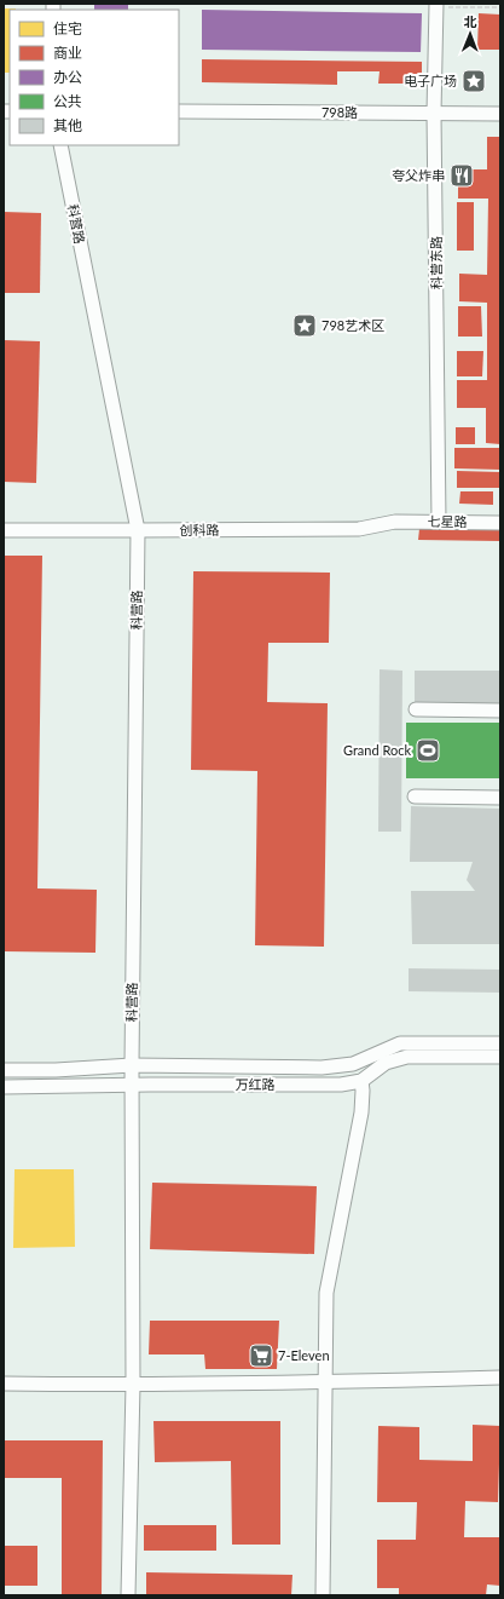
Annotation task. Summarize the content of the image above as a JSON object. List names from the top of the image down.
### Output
{
  "streets": {
    "street": [
      "798路",
      "科营路",
      "科营东路",
      "七星路",
      "创科路",
      "万红路"
    ]
  },
  "crossings": [
    ["798路", "科营东路"],
    ["科营路", "创科路"],
    ["科营路", "万红路"],
    ["科营东路", "七星路"],
    ["七星路", "创科路"]
  ],
  "places": {
    "place": ["电子广场", "798艺术区"],
    "restaurant": ["夸父炸串"],
    "sports": ["Grand Rock"],
    "supermarket": ["7-Eleven"]
  },
  "legend": [
    "住宅",
    "商业",
    "办公",
    "公共",
    "其他"
  ],
  "north": "top"
}
